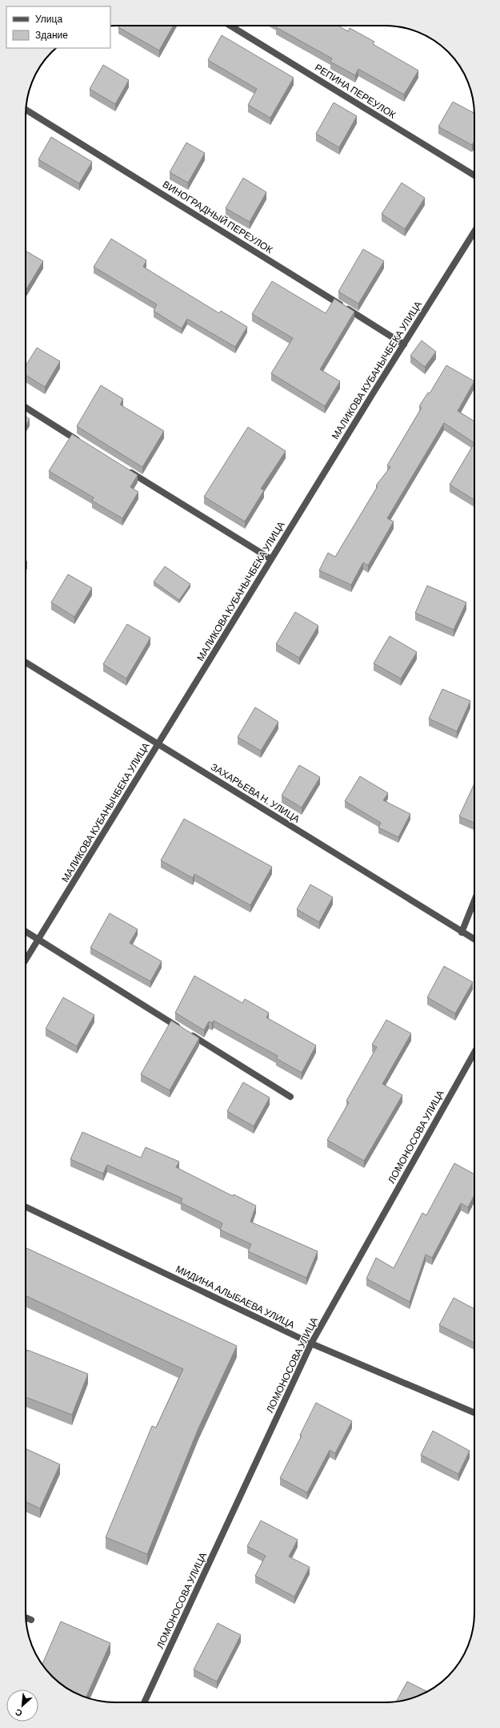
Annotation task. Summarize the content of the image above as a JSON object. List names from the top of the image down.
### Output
{
  "streets": {
    "street": [
      "РЕПИНА ПЕРЕУЛОК",
      "ВИНОГРАДНЫЙ ПЕРЕУЛОК",
      "МАЛИКОВА КУБАНЫЧБЕКА УЛИЦА",
      "ЗАХАРЬЕВА Н. УЛИЦА",
      "ЛОМОНОСОВА УЛИЦА",
      "МИДИНА АЛЫБАЕВА УЛИЦА"
    ]
  },
  "crossings": [
    ["ВИНОГРАДНЫЙ ПЕРЕУЛОК", "МАЛИКОВА КУБАНЫЧБЕКА УЛИЦА"],
    ["МАЛИКОВА КУБАНЫЧБЕКА УЛИЦА", "ЗАХАРЬЕВА Н. УЛИЦА"],
    ["ЛОМОНОСОВА УЛИЦА", "МИДИНА АЛЫБАЕВА УЛИЦА"]
  ],
  "legend": ["Улица", "Здание"],
  "north": "bottom left"
}
